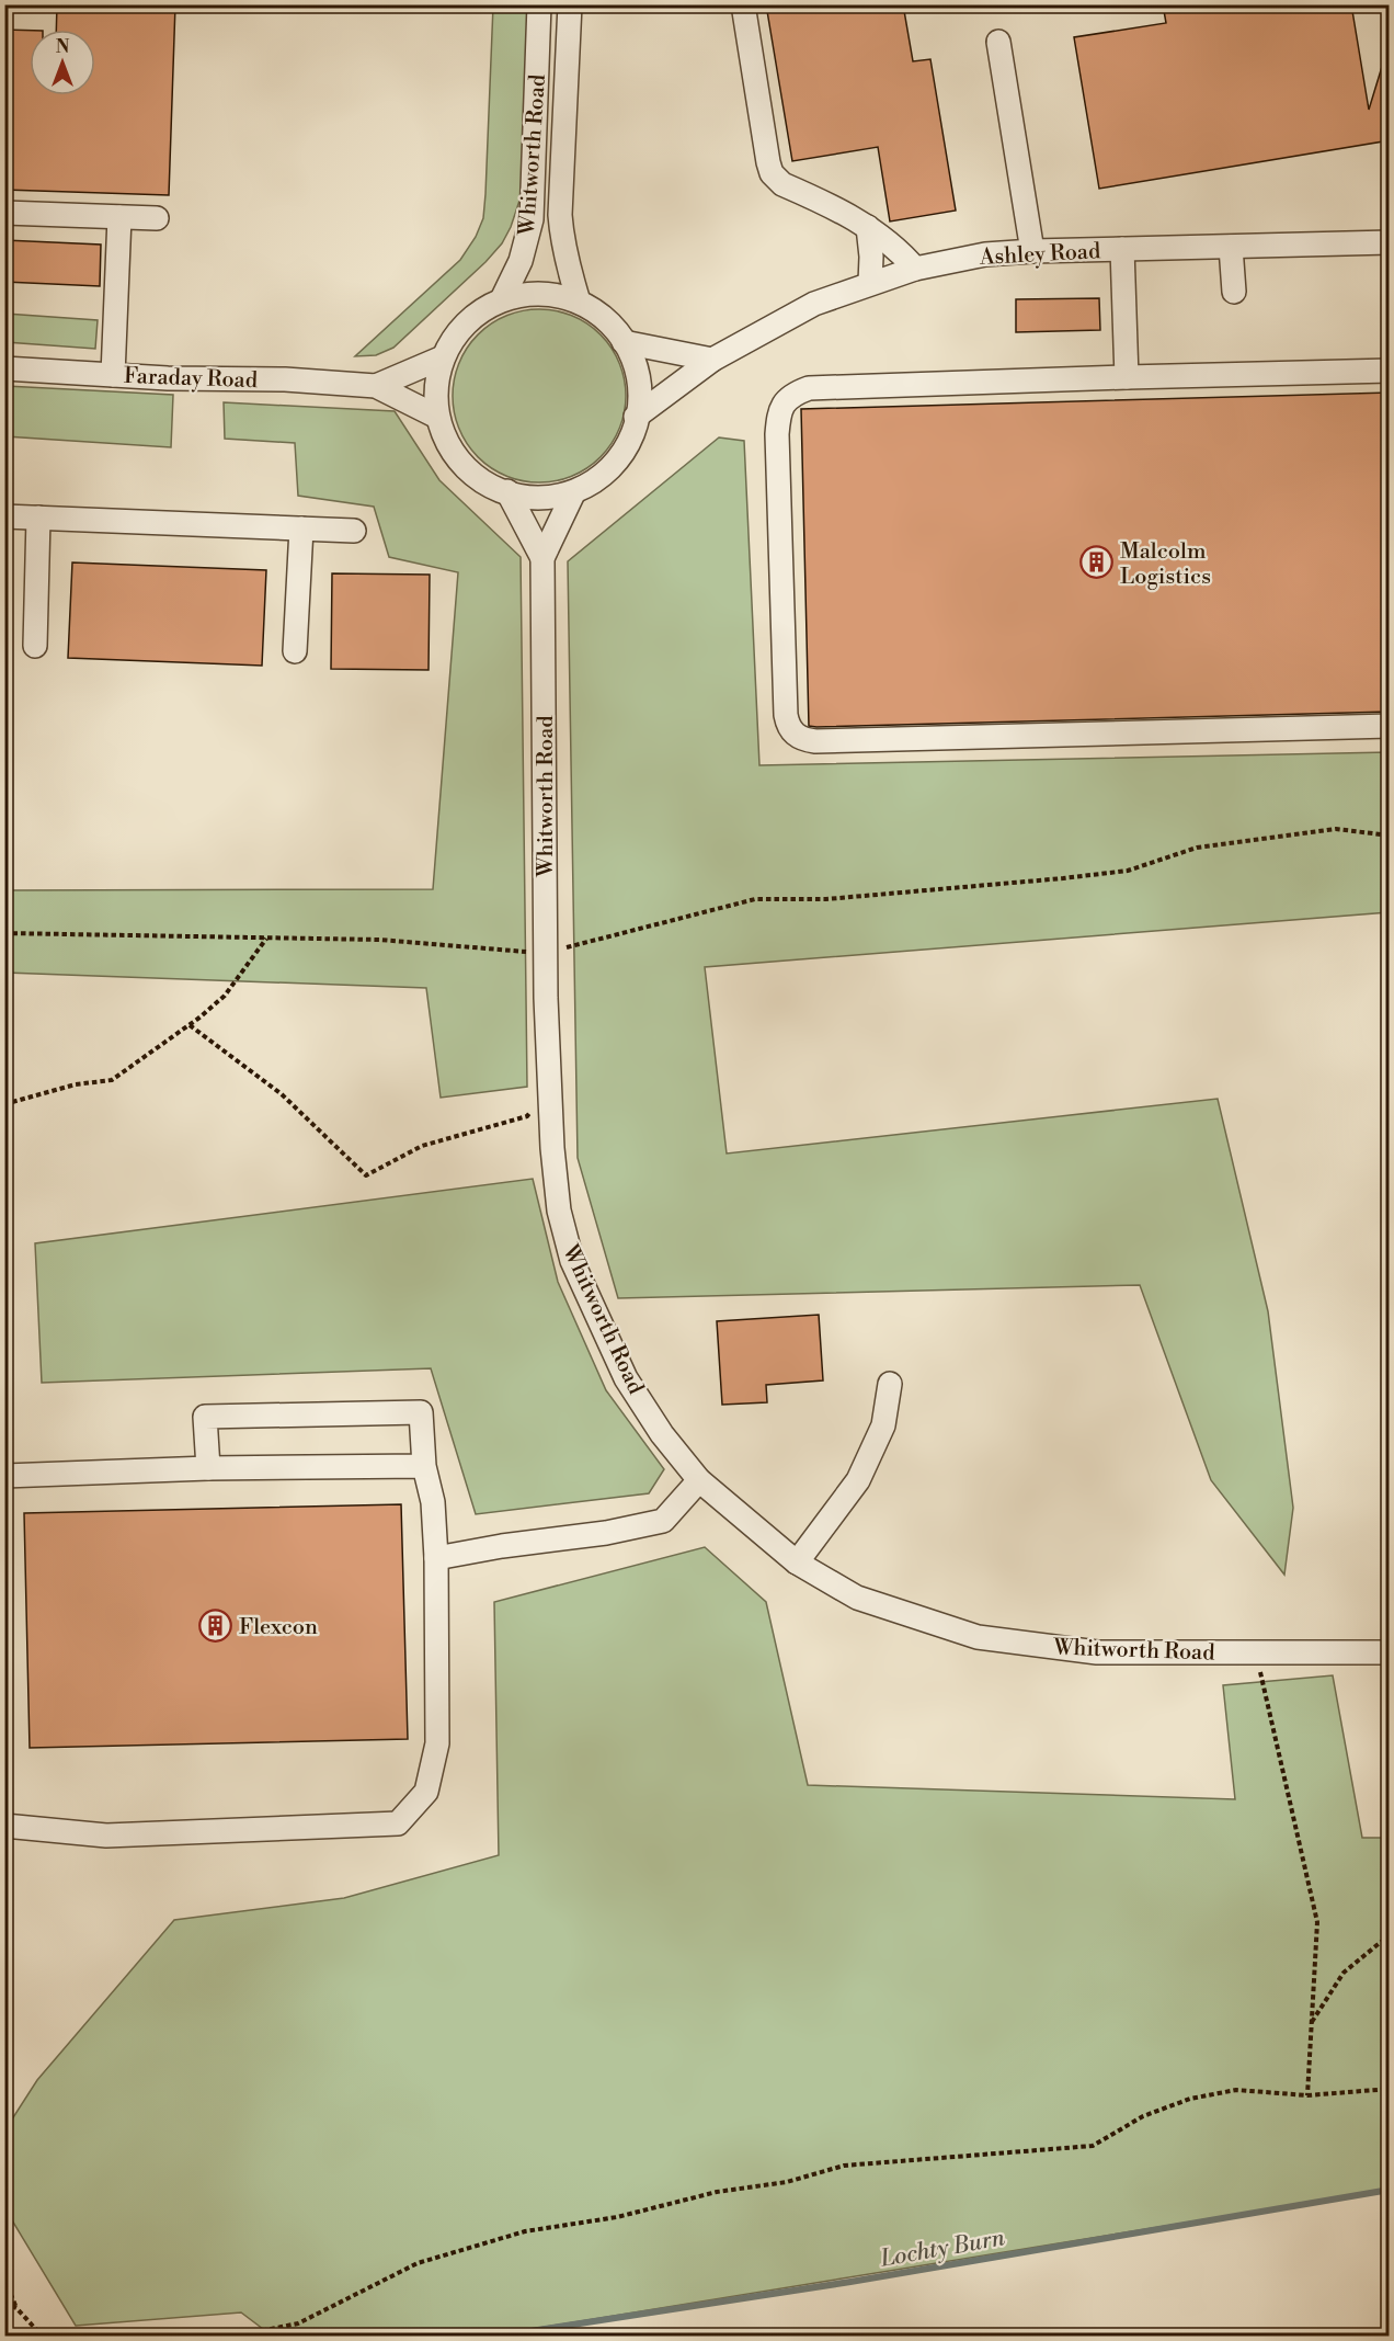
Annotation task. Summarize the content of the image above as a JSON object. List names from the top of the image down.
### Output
{
  "streets": {
    "street": ["Whitworth Road", "Ashley Road", "Faraday Road"]
  },
  "crossings": [
    ["Whitworth Road", "Ashley Road"],
    ["Whitworth Road", "Faraday Road"],
    ["Ashley Road", "Faraday Road"]
  ],
  "water": ["Lochty Burn"],
  "places": {
    "building": ["Malcolm Logistics", "Flexcon"]
  },
  "north": "top"
}
